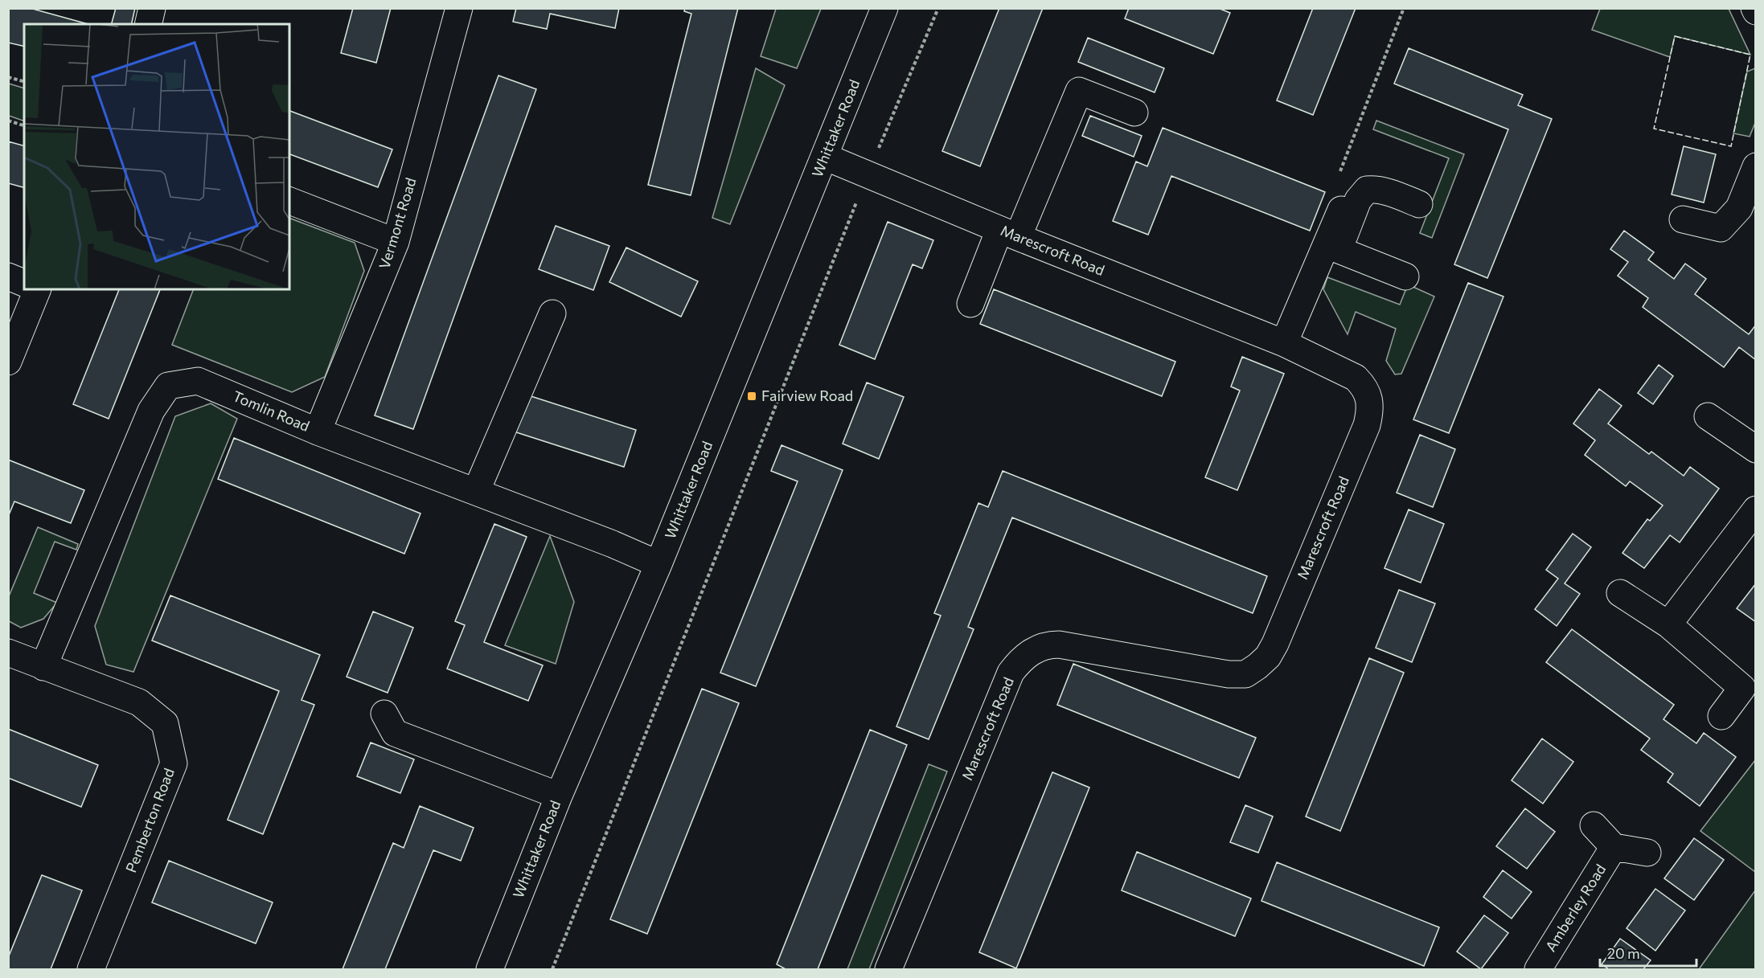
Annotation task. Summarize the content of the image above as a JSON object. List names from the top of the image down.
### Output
{
  "streets": {
    "street": [
      "Whittaker Road",
      "Vermont Road",
      "Marescroft Road",
      "Tomlin Road",
      "Pemberton Road",
      "Amberley Road"
    ]
  },
  "crossings": [
    ["Whittaker Road", "Marescroft Road"],
    ["Whittaker Road", "Tomlin Road"],
    ["Vermont Road", "Tomlin Road"],
    ["Tomlin Road", "Pemberton Road"]
  ],
  "places": {
    "transit": ["Fairview Road"]
  },
  "scale_bar": "20 m"
}
